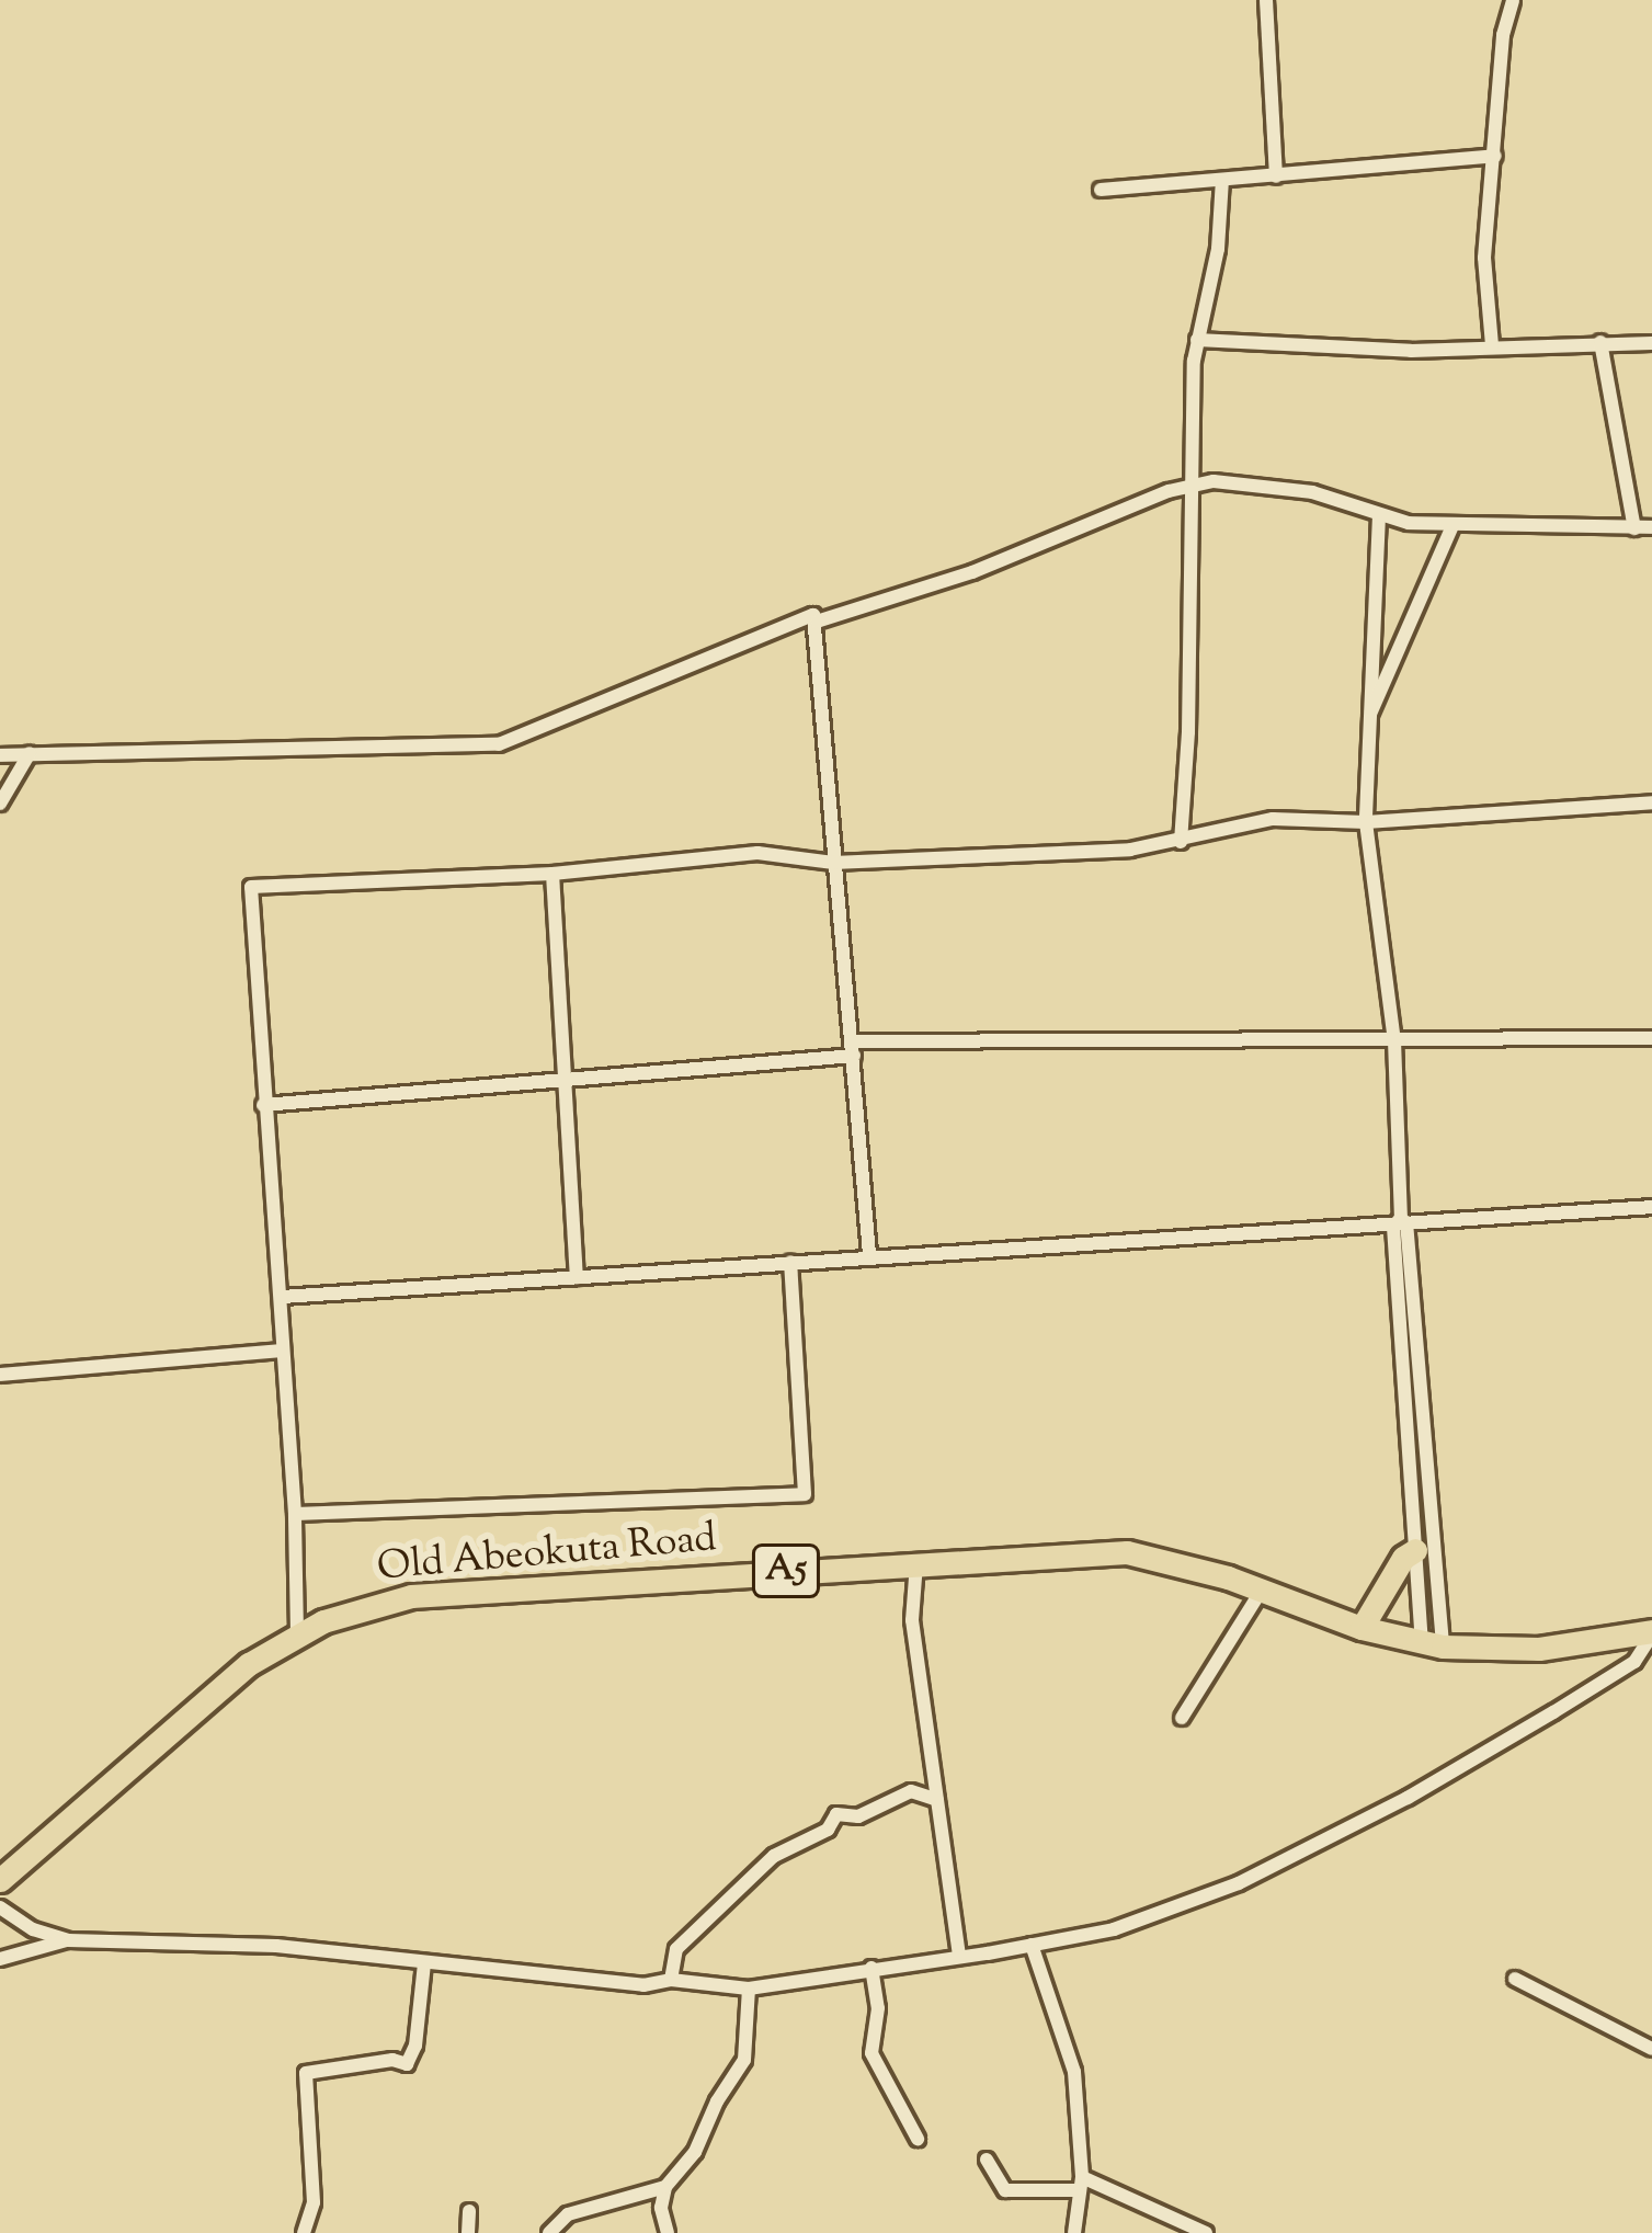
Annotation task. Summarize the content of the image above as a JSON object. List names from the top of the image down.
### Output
{
  "streets": {
    "highway": ["Old Abeokuta Road", "A5"]
  }
}
